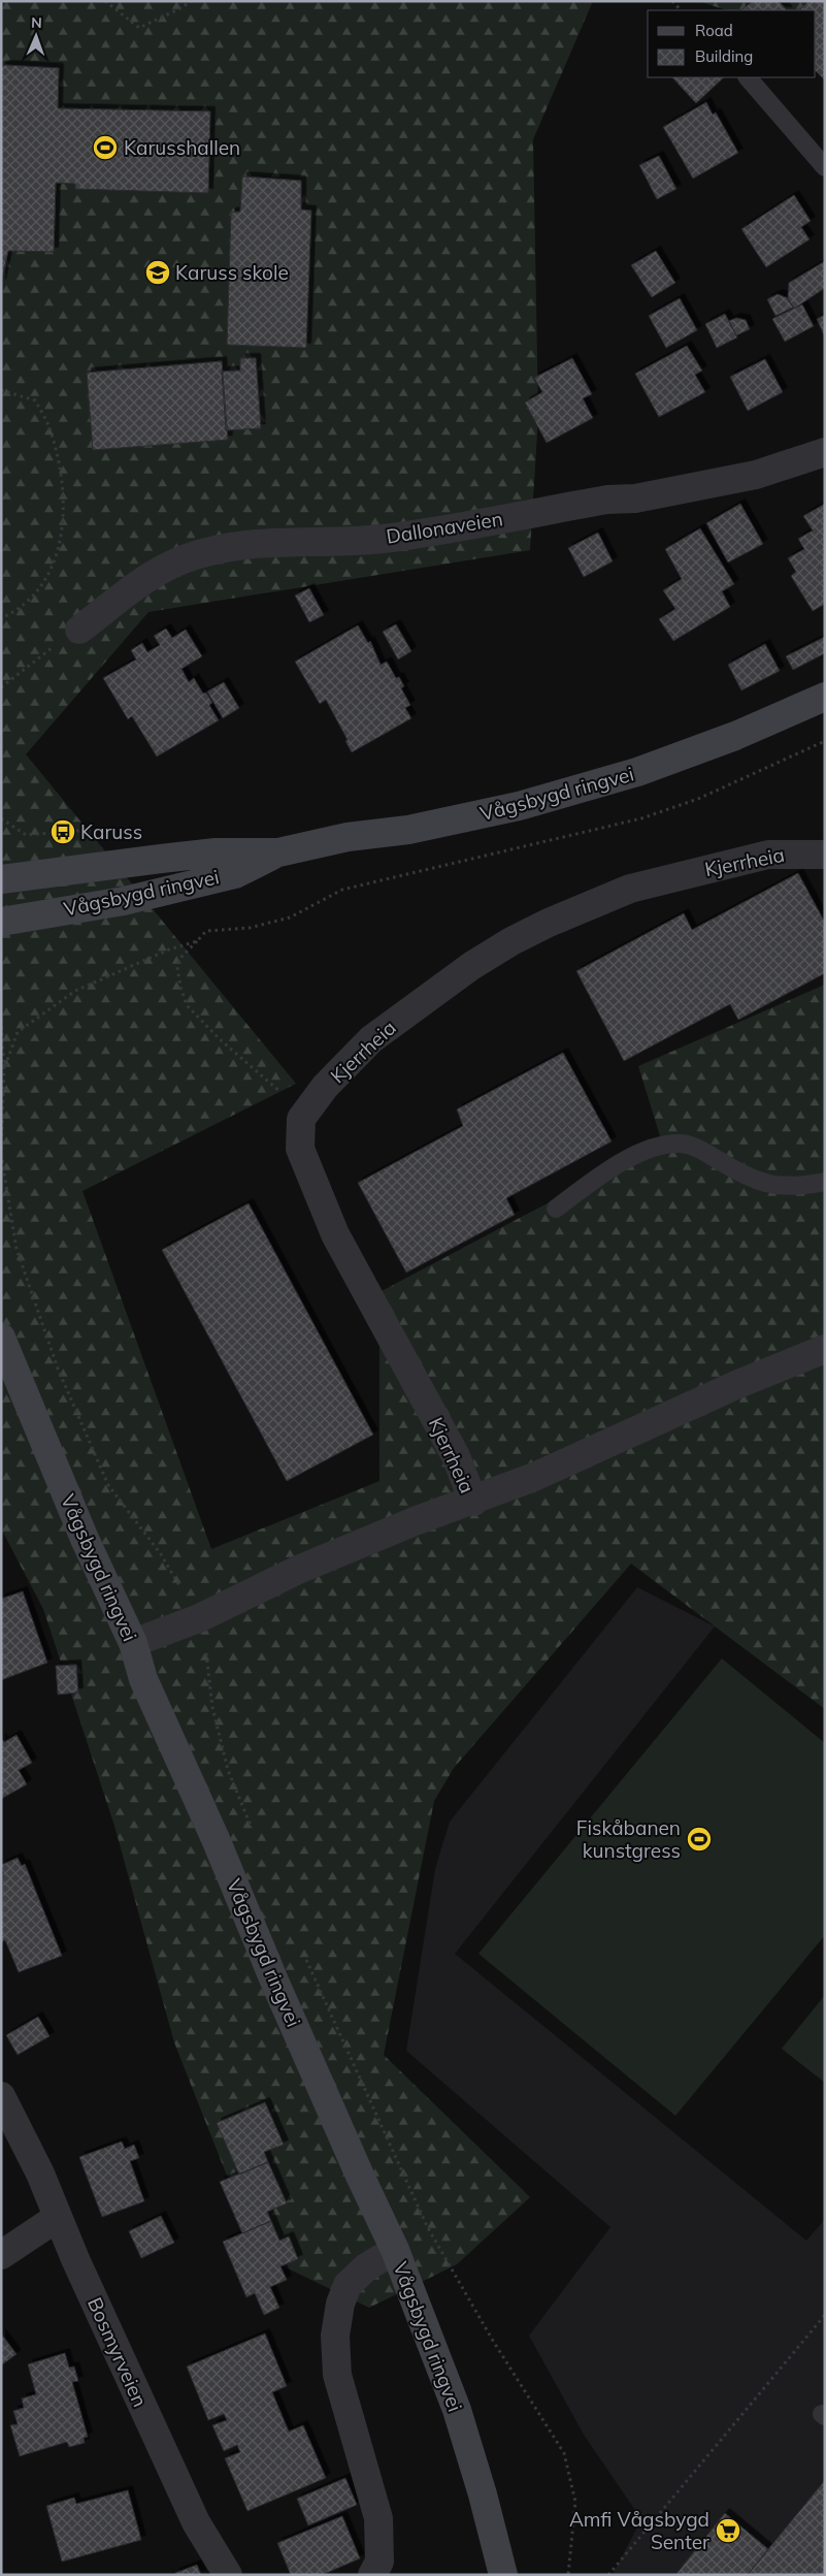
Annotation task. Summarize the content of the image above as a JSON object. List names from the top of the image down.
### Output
{
  "streets": {
    "street": [
      "Dallonaveien",
      "Vågsbygd ringvei",
      "Kjerrheia",
      "Bosmyrveien"
    ]
  },
  "crossings": [
    ["Vågsbygd ringvei", "Kjerrheia"]
  ],
  "places": {
    "sports": ["Karusshallen", "Fiskåbanen kunstgress"],
    "school or university": ["Karuss skole"],
    "bus stop": ["Karuss"],
    "supermarket": ["Amfi Vågsbygd Senter"]
  },
  "legend": ["Road", "Building"],
  "north": "top"
}
